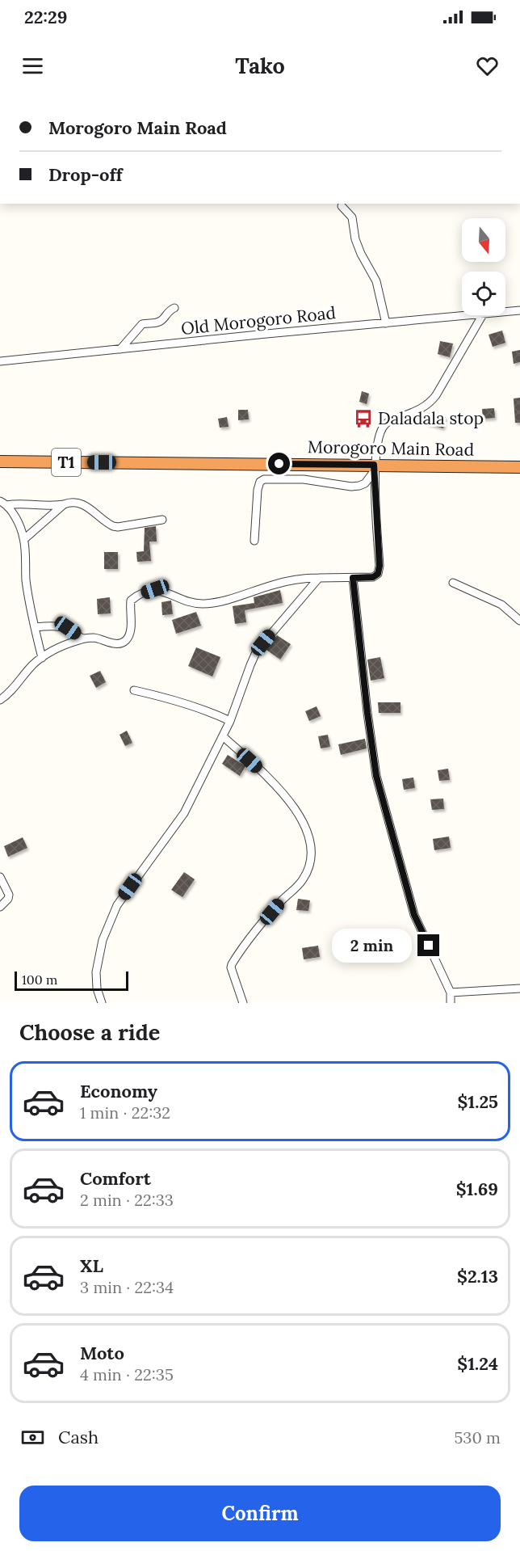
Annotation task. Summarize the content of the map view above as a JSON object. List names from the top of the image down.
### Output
{
  "streets": {
    "highway": ["Morogoro Main Road", "T1"],
    "street": ["Old Morogoro Road"]
  },
  "places": {
    "bus stop": ["Daladala stop"]
  },
  "scale_bar": "100 m",
  "north": "bottom",
  "page": {
    "status": "22:29",
    "header": "Tako",
    "banner": ["Morogoro Main Road", "Drop-off"],
    "bubble": "2 min",
    "scale": "100 m",
    "heading": "Choose a ride",
    "list": [
      {
        "name": "Economy",
        "note": "1 min · 22:32",
        "value": "$1.25"
      },
      {
        "name": "Comfort",
        "note": "2 min · 22:33",
        "value": "$1.69"
      },
      {
        "name": "XL",
        "note": "3 min · 22:34",
        "value": "$2.13"
      },
      {
        "name": "Moto",
        "note": "4 min · 22:35",
        "value": "$1.24"
      }
    ],
    "pay": ["Cash", "530 m"],
    "buttons": "Confirm"
  }
}
